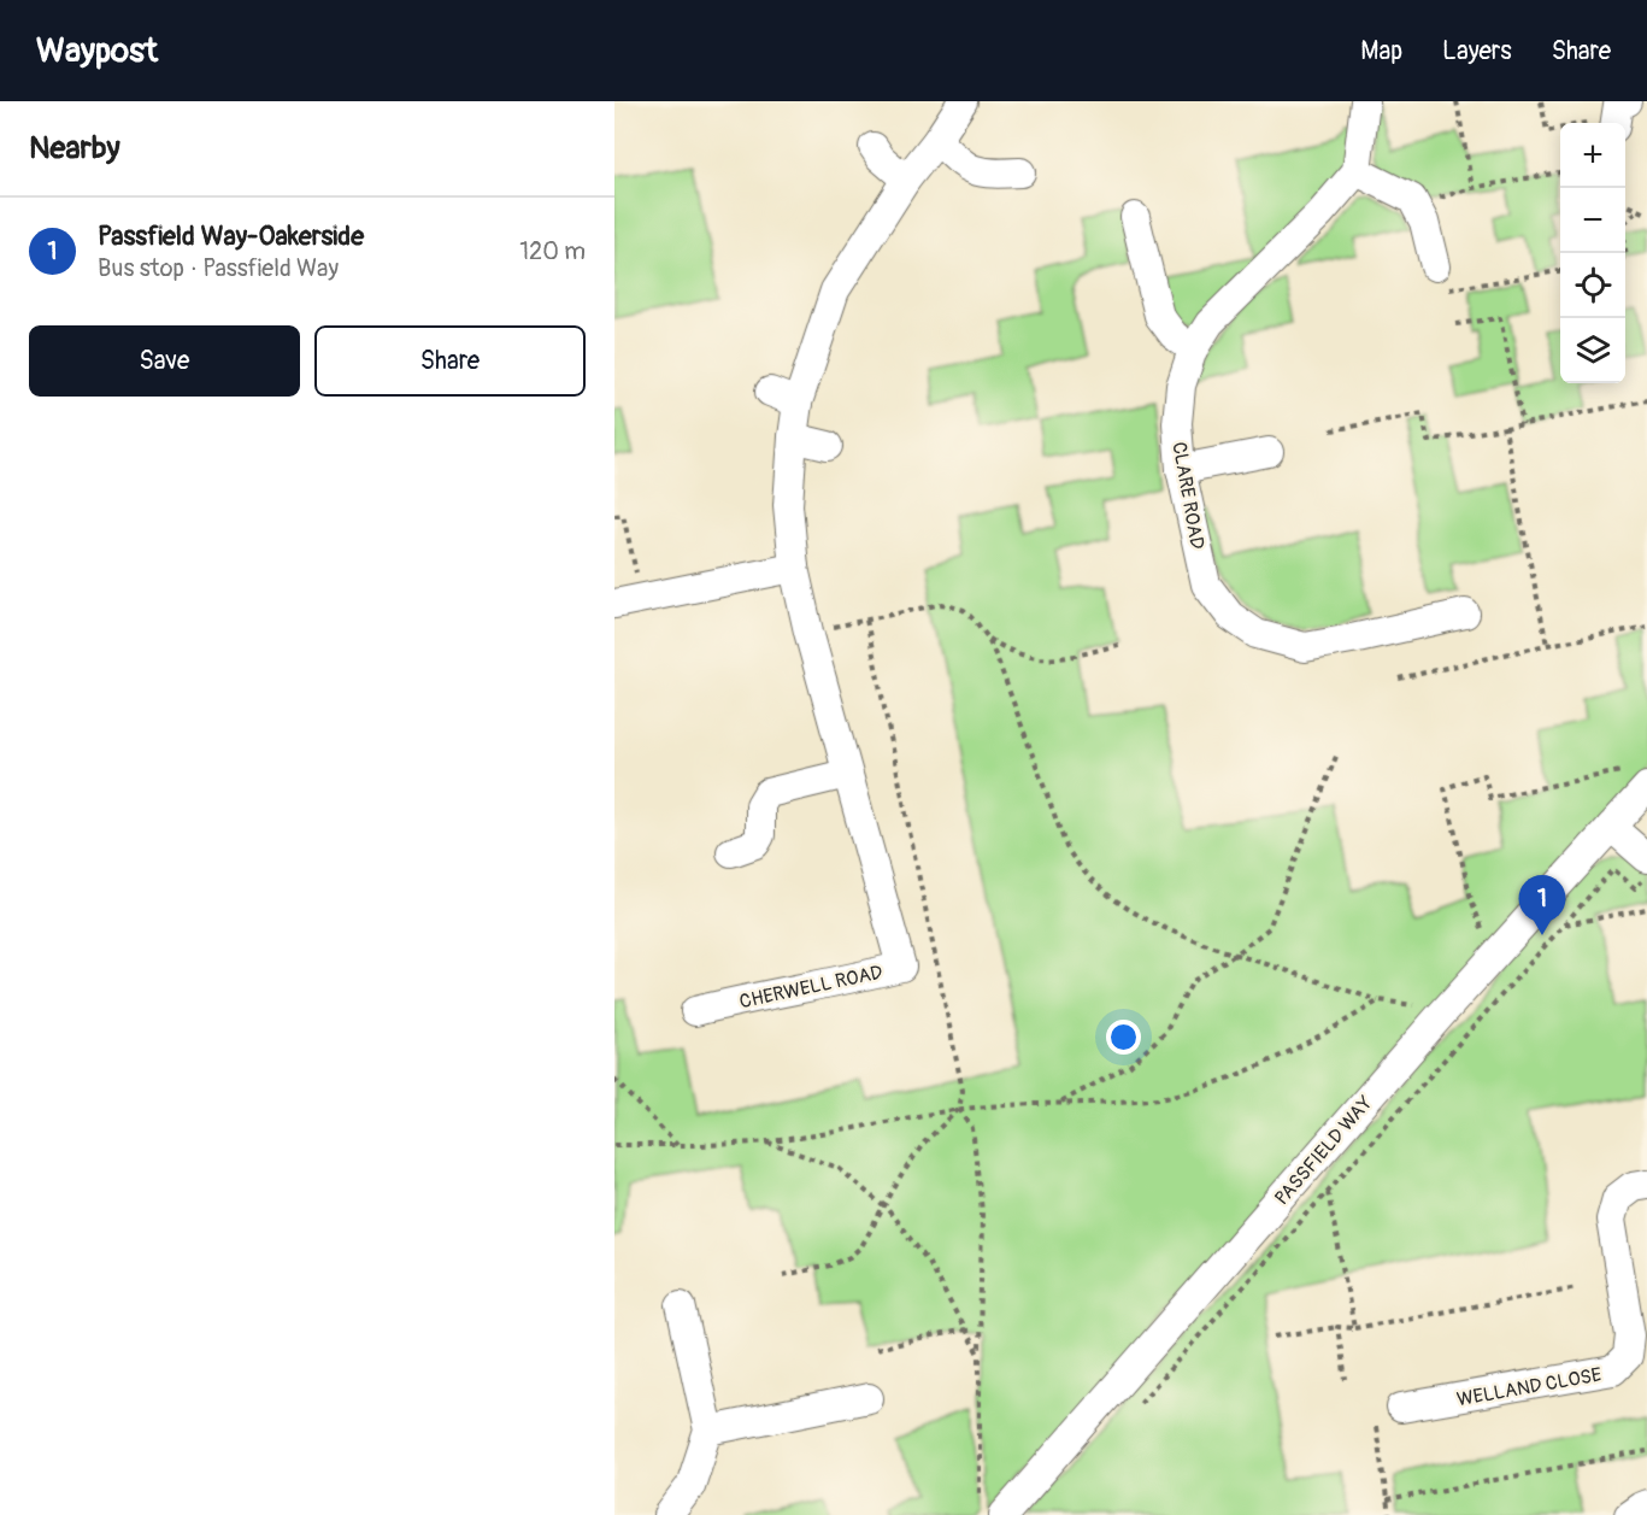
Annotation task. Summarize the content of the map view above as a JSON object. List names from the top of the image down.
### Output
{
  "streets": {
    "street": [
      "CLARE ROAD",
      "CHERWELL ROAD",
      "PASSFIELD WAY",
      "WELLAND CLOSE"
    ]
  },
  "page": {
    "header": "Waypost",
    "nav": ["Map", "Layers", "Share"],
    "heading": "Nearby",
    "map_buttons": ["+", "−"],
    "list": [
      {
        "mark": "1",
        "name": "Passfield Way-Oakerside",
        "note": "Bus stop · Passfield Way",
        "value": "120 m"
      }
    ],
    "buttons": ["Save", "Share"],
    "pins": "1"
  }
}
